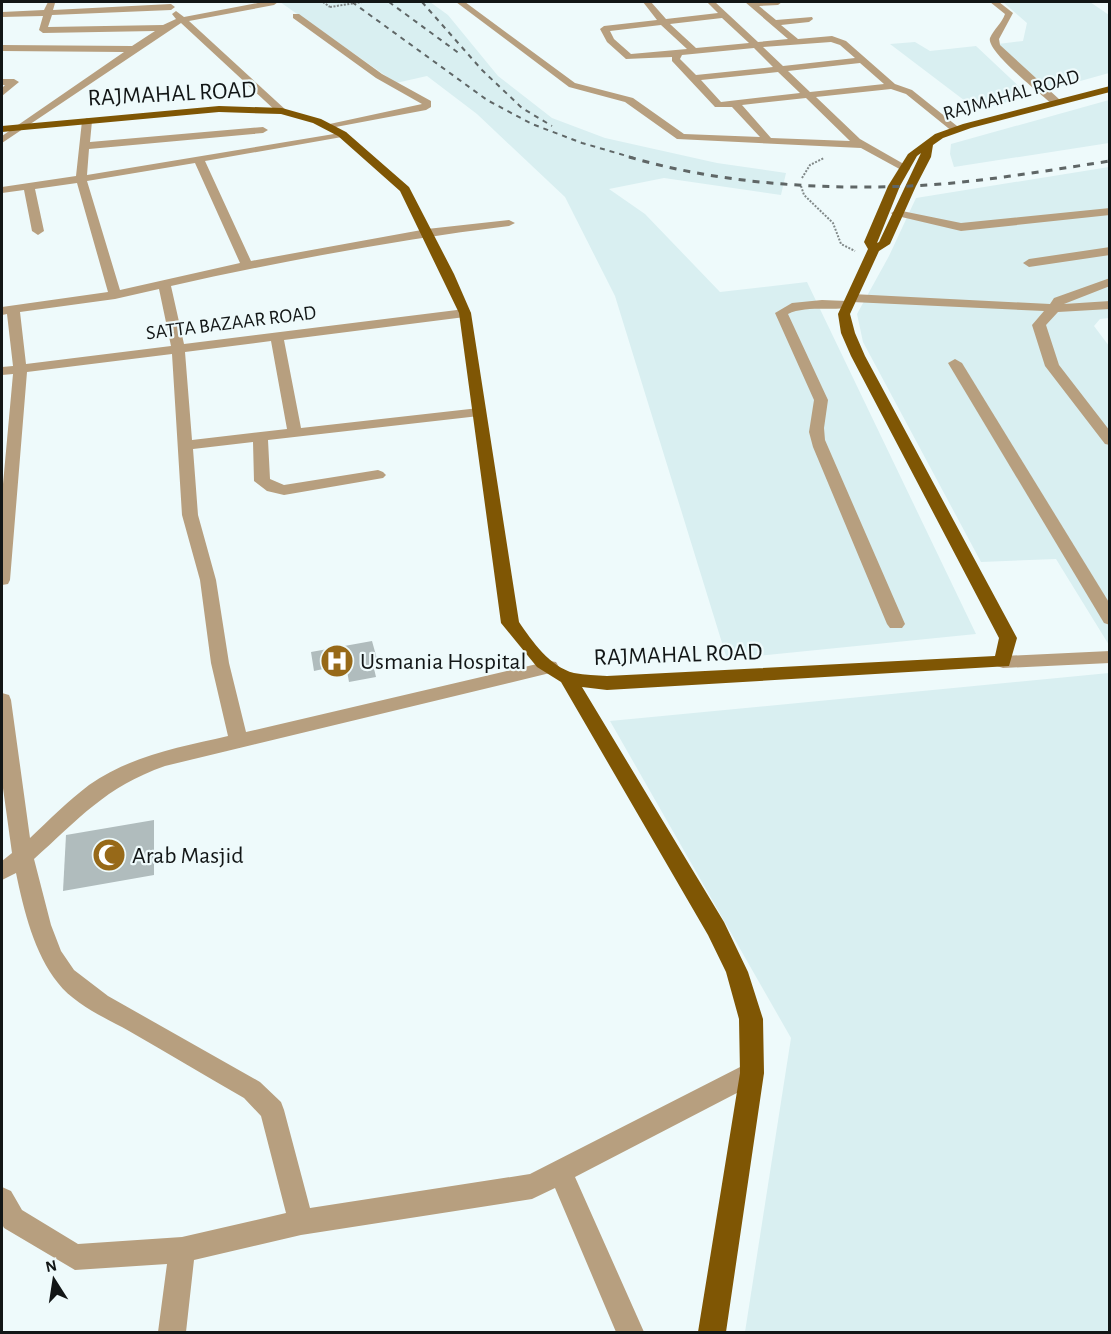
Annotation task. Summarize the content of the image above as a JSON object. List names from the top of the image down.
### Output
{
  "streets": {
    "main road": ["RAJMAHAL ROAD"],
    "street": ["SATTA BAZAAR ROAD"]
  },
  "crossings": [
    ["RAJMAHAL ROAD", "SATTA BAZAAR ROAD"]
  ],
  "places": {
    "hospital": ["Usmania Hospital"],
    "mosque": ["Arab Masjid"]
  },
  "north": "top"
}
